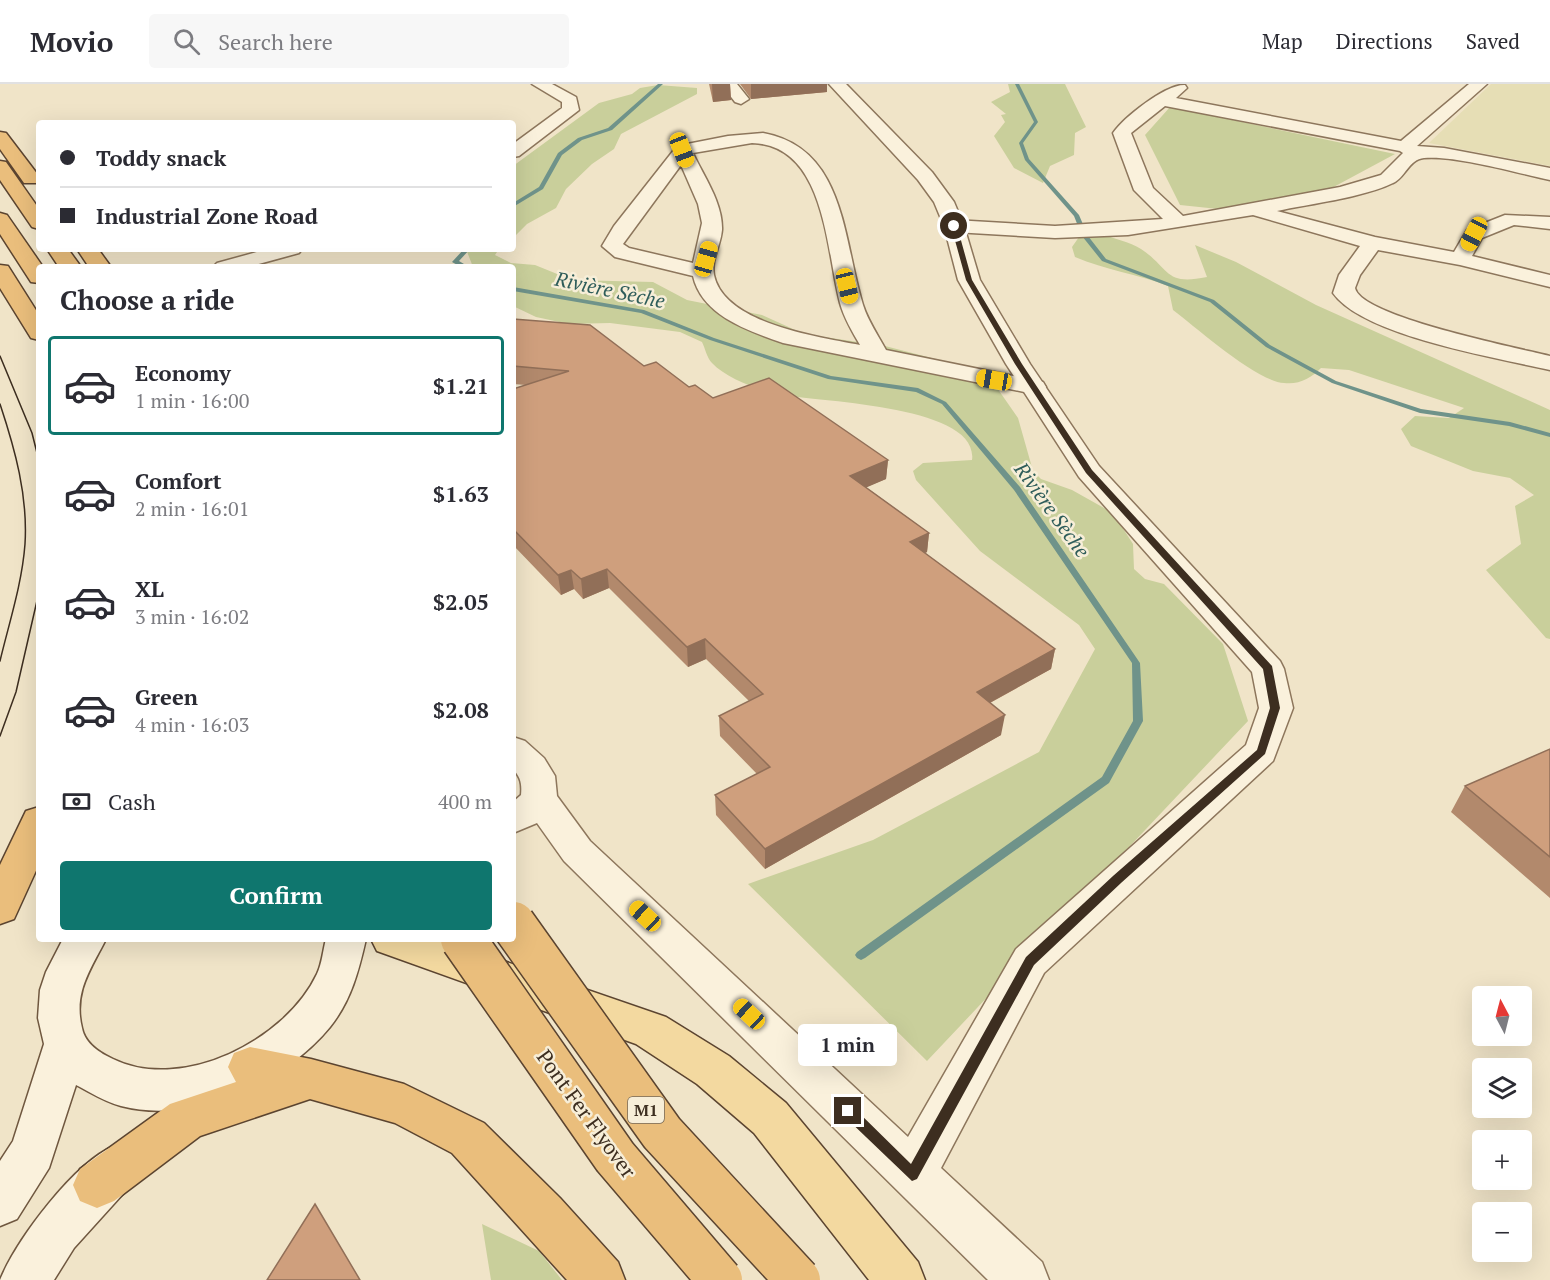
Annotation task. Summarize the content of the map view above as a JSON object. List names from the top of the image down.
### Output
{
  "streets": {
    "highway": ["M1", "Pont Fer Flyover"]
  },
  "water": ["Rivière Sèche"],
  "north": "top",
  "page": {
    "header": "Movio",
    "search": "Search here",
    "nav": ["Map", "Directions", "Saved"],
    "banner": ["Toddy snack", "Industrial Zone Road"],
    "heading": "Choose a ride",
    "list": [
      {
        "name": "Economy",
        "note": "1 min · 16:00",
        "value": "$1.21"
      },
      {
        "name": "Comfort",
        "note": "2 min · 16:01",
        "value": "$1.63"
      },
      {
        "name": "XL",
        "note": "3 min · 16:02",
        "value": "$2.05"
      },
      {
        "name": "Green",
        "note": "4 min · 16:03",
        "value": "$2.08"
      }
    ],
    "pay": ["Cash", "400 m"],
    "buttons": "Confirm",
    "map_buttons": ["+", "−"],
    "bubble": "1 min"
  }
}
